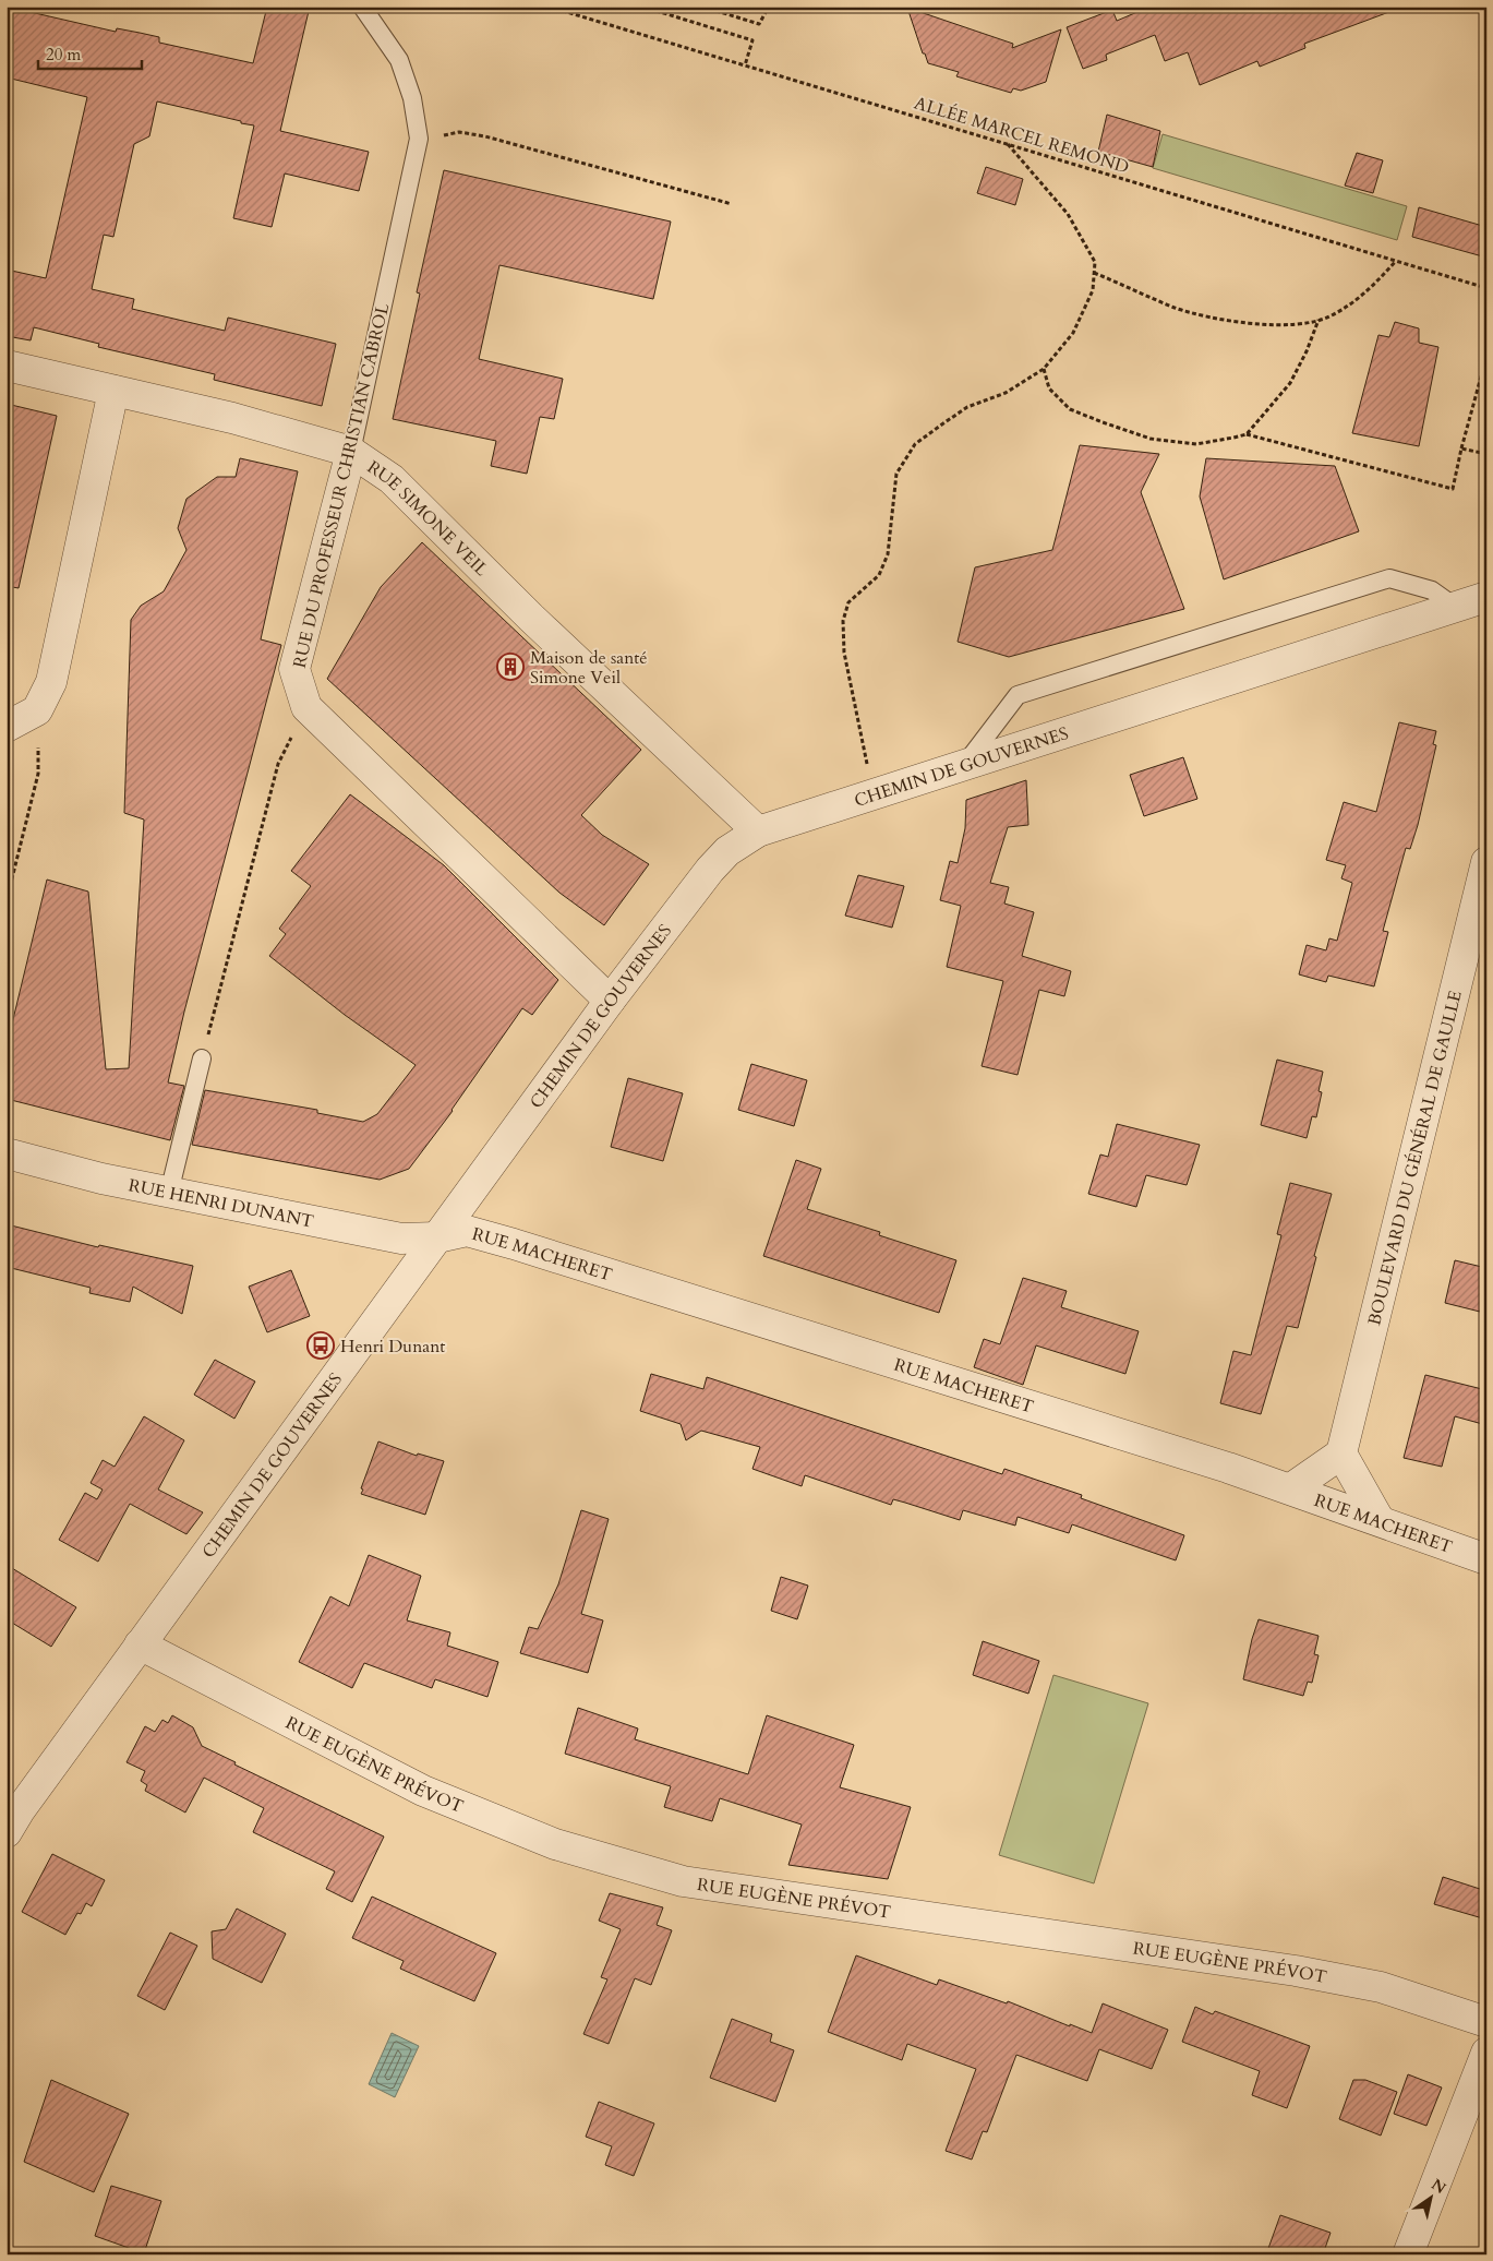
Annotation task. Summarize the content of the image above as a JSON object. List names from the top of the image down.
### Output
{
  "streets": {
    "street": [
      "RUE DU PROFESSEUR CHRISTIAN CABROL",
      "RUE SIMONE VEIL",
      "CHEMIN DE GOUVERNES",
      "BOULEVARD DU GÉNÉRAL DE GAULLE",
      "RUE HENRI DUNANT",
      "RUE MACHERET",
      "RUE EUGÈNE PRÉVOT"
    ],
    "path": ["ALLÉE MARCEL REMOND"]
  },
  "crossings": [
    ["RUE DU PROFESSEUR CHRISTIAN CABROL", "RUE SIMONE VEIL"],
    ["RUE DU PROFESSEUR CHRISTIAN CABROL", "CHEMIN DE GOUVERNES"],
    ["RUE SIMONE VEIL", "CHEMIN DE GOUVERNES"],
    ["CHEMIN DE GOUVERNES", "RUE HENRI DUNANT"],
    ["CHEMIN DE GOUVERNES", "RUE MACHERET"],
    ["CHEMIN DE GOUVERNES", "RUE EUGÈNE PRÉVOT"],
    ["RUE HENRI DUNANT", "RUE MACHERET"]
  ],
  "places": {
    "building": ["Maison de santé Simone Veil"],
    "bus stop": ["Henri Dunant"]
  },
  "scale_bar": "20 m",
  "north": "top right"
}
